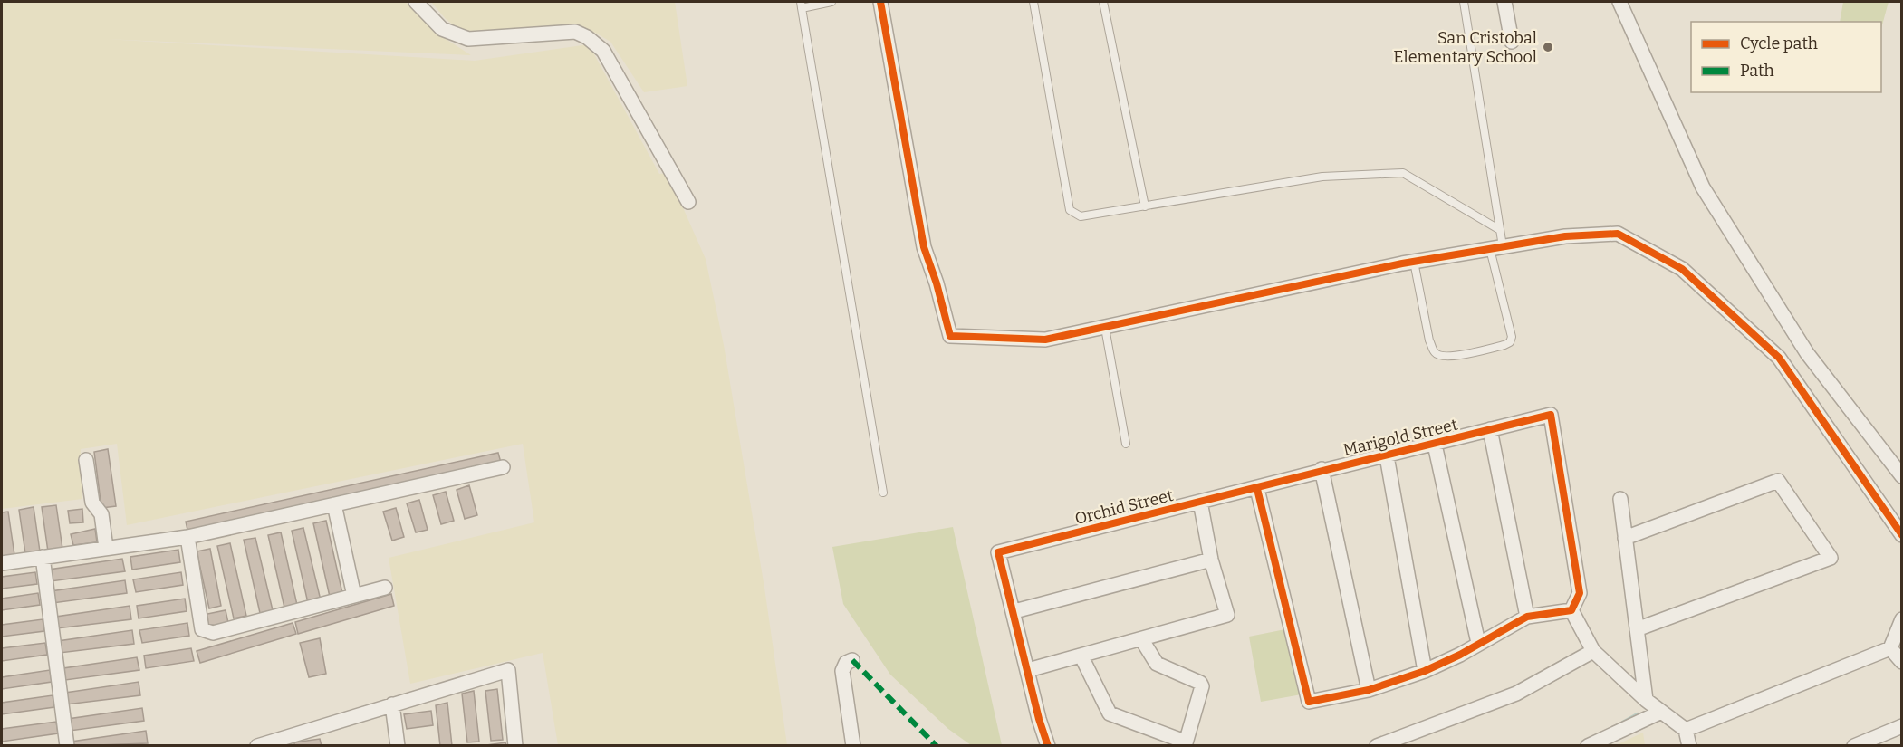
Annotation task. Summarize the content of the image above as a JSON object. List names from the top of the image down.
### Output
{
  "streets": {
    "street": ["Marigold Street", "Orchid Street"]
  },
  "crossings": [
    ["Marigold Street", "Orchid Street"]
  ],
  "places": ["San Cristobal Elementary School"],
  "legend": ["Cycle path", "Path"]
}
